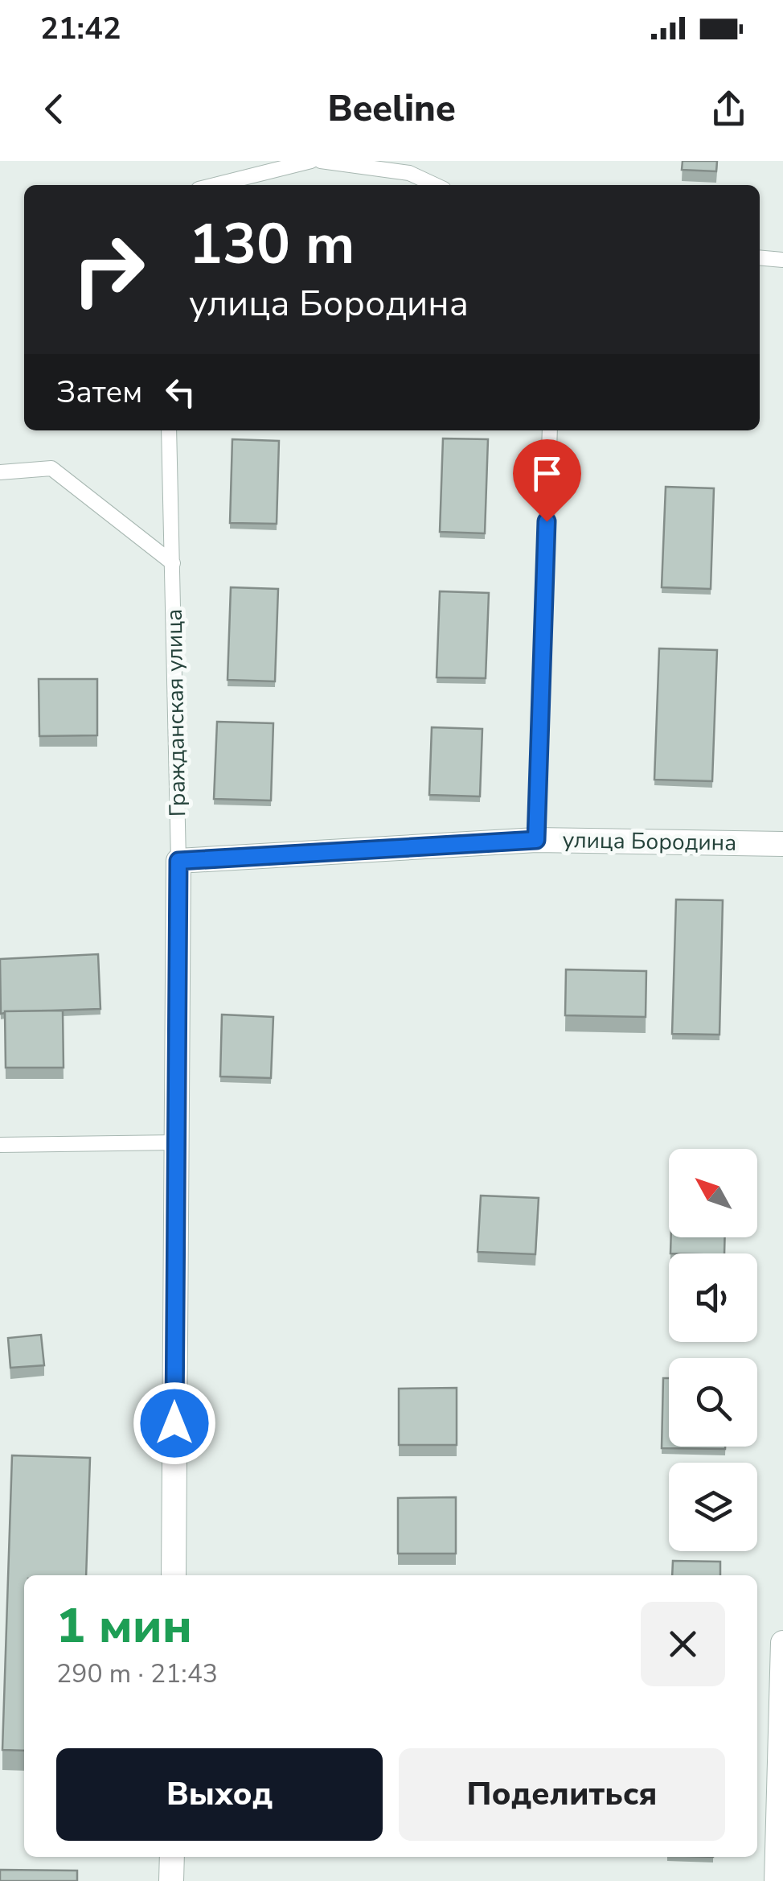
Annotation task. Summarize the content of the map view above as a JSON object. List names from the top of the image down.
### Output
{
  "streets": {
    "street": ["Гражданская улица", "улица Бородина"]
  },
  "crossings": [
    ["Гражданская улица", "улица Бородина"]
  ],
  "north": "top left",
  "page": {
    "status": "21:42",
    "header": "Beeline",
    "turn": ["130 m", "улица Бородина"],
    "then": "Затем",
    "heading": ["1 мин", "290 m · 21:43"],
    "buttons": ["Выход", "Поделиться"]
  }
}
